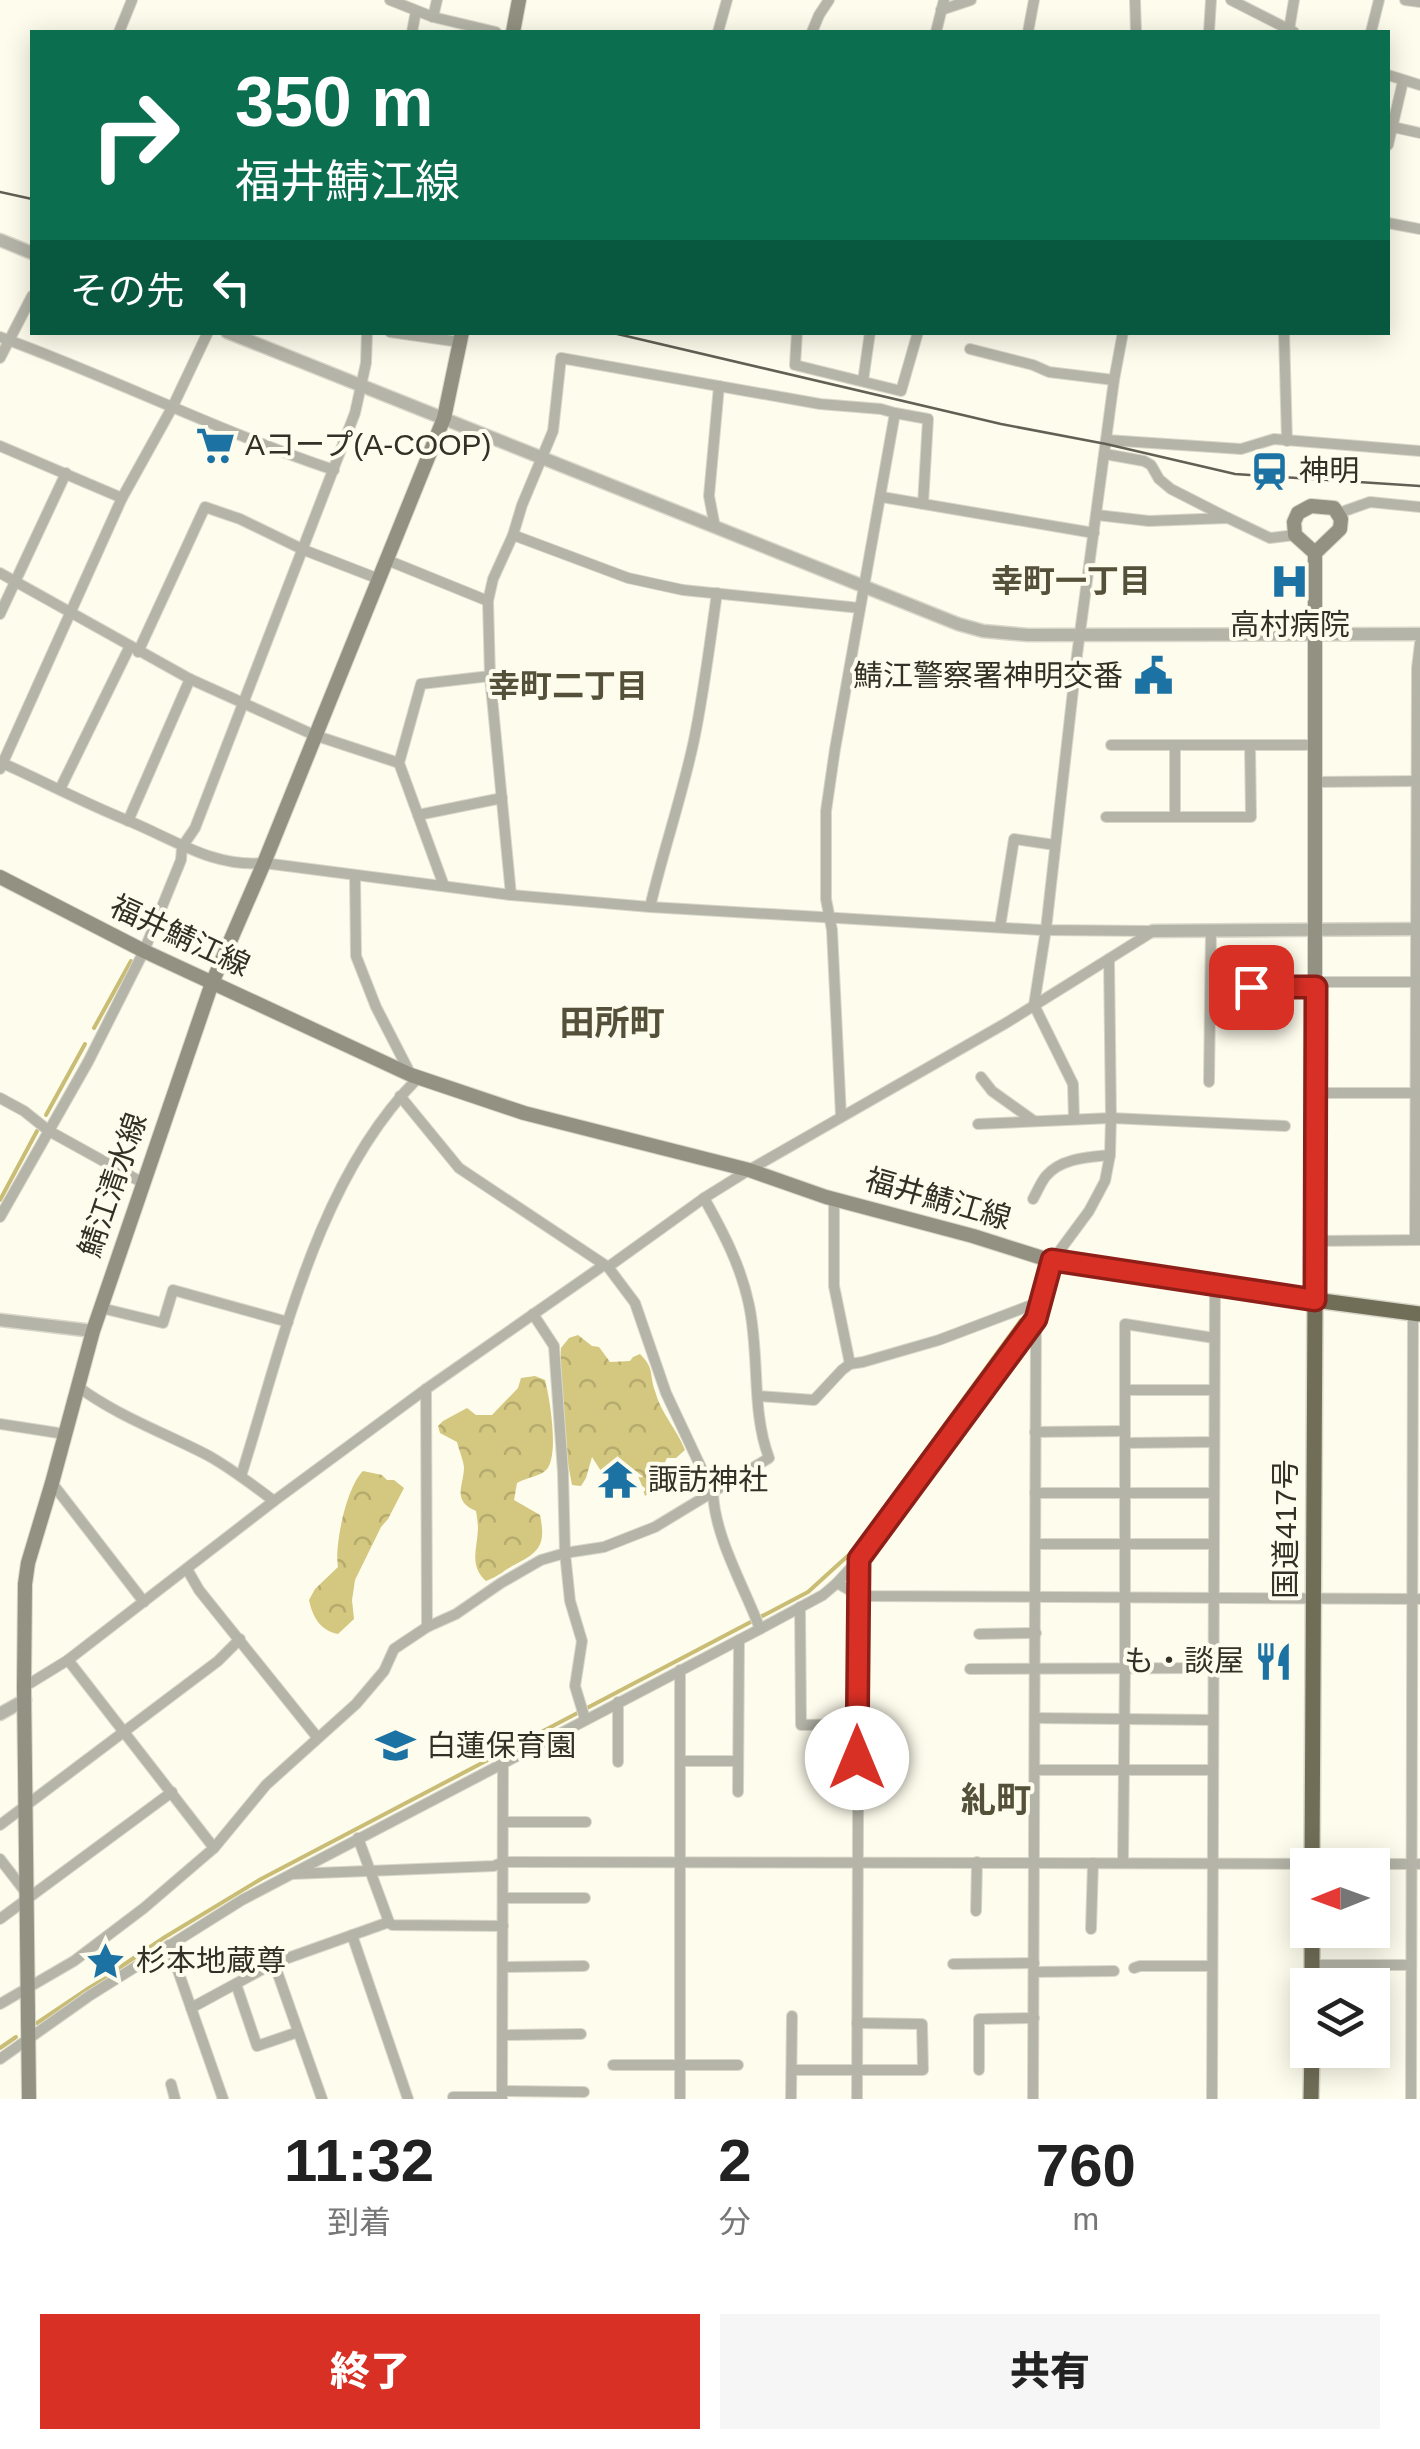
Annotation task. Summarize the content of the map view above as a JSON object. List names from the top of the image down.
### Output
{
  "streets": {
    "highway": ["国道417号"],
    "main road": ["福井鯖江線", "鯖江清水線"]
  },
  "crossings": [
    ["福井鯖江線", "鯖江清水線"],
    ["福井鯖江線", "国道417号"]
  ],
  "districts": [
    "幸町一丁目",
    "幸町二丁目",
    "田所町",
    "糺町"
  ],
  "places": {
    "supermarket": ["Aコープ(A-COOP)"],
    "station": ["神明"],
    "hospital": ["高村病院"],
    "public building": ["鯖江警察署神明交番"],
    "temple": ["諏訪神社"],
    "restaurant": ["も・談屋"],
    "school or university": ["白蓮保育園"],
    "place": ["杉本地蔵尊"]
  },
  "north": "left",
  "page": {
    "turn": ["350 m", "福井鯖江線"],
    "then": "その先",
    "eta": [
      "11:32",
      "到着",
      "2",
      "分",
      "760",
      "m"
    ],
    "buttons": ["終了", "共有"]
  }
}
